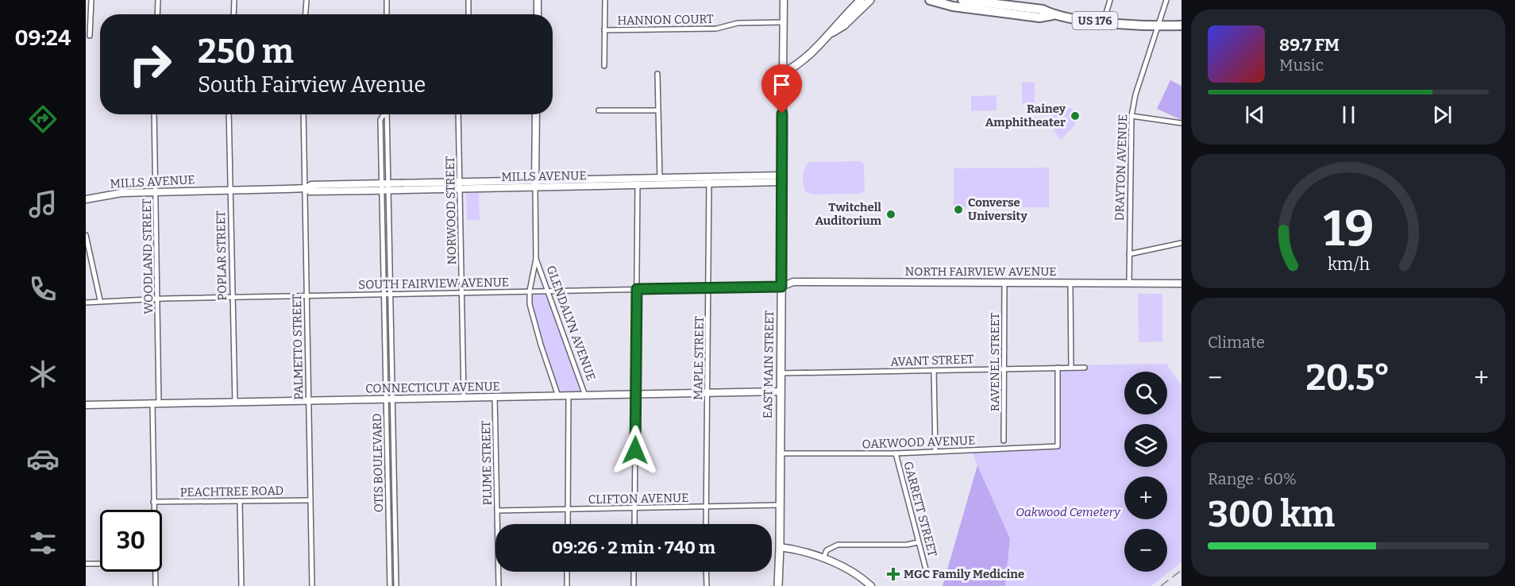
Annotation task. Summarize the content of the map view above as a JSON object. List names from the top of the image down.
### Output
{
  "streets": {
    "highway": ["US 176"],
    "main road": ["EAST MAIN STREET"],
    "street": [
      "HANNON COURT",
      "DRAYTON AVENUE",
      "MILLS AVENUE",
      "NORWOOD STREET",
      "POPLAR STREET",
      "WOODLAND STREET",
      "NORTH FAIRVIEW AVENUE",
      "SOUTH FAIRVIEW AVENUE",
      "GLENDALYN AVENUE",
      "PALMETTO STREET",
      "MAPLE STREET",
      "AVANT STREET",
      "RAVENEL STREET",
      "CONNECTICUT AVENUE",
      "OAKWOOD AVENUE",
      "OTIS BOULEVARD",
      "PLUME STREET",
      "PEACHTREE ROAD",
      "CLIFTON AVENUE",
      "GARRETT STREET"
    ]
  },
  "crossings": [
    ["HANNON COURT", "EAST MAIN STREET"],
    ["US 176", "DRAYTON AVENUE"],
    ["DRAYTON AVENUE", "NORTH FAIRVIEW AVENUE"],
    ["MILLS AVENUE", "NORWOOD STREET"],
    ["MILLS AVENUE", "POPLAR STREET"],
    ["MILLS AVENUE", "WOODLAND STREET"],
    ["MILLS AVENUE", "GLENDALYN AVENUE"],
    ["MILLS AVENUE", "PALMETTO STREET"],
    ["MILLS AVENUE", "MAPLE STREET"],
    ["MILLS AVENUE", "EAST MAIN STREET"],
    ["MILLS AVENUE", "OTIS BOULEVARD"],
    ["NORWOOD STREET", "SOUTH FAIRVIEW AVENUE"],
    ["NORWOOD STREET", "CONNECTICUT AVENUE"],
    ["POPLAR STREET", "SOUTH FAIRVIEW AVENUE"],
    ["POPLAR STREET", "CONNECTICUT AVENUE"],
    ["WOODLAND STREET", "SOUTH FAIRVIEW AVENUE"],
    ["WOODLAND STREET", "CONNECTICUT AVENUE"],
    ["WOODLAND STREET", "PEACHTREE ROAD"],
    ["NORTH FAIRVIEW AVENUE", "SOUTH FAIRVIEW AVENUE"],
    ["NORTH FAIRVIEW AVENUE", "RAVENEL STREET"],
    ["NORTH FAIRVIEW AVENUE", "EAST MAIN STREET"],
    ["SOUTH FAIRVIEW AVENUE", "GLENDALYN AVENUE"],
    ["SOUTH FAIRVIEW AVENUE", "PALMETTO STREET"],
    ["SOUTH FAIRVIEW AVENUE", "MAPLE STREET"],
    ["SOUTH FAIRVIEW AVENUE", "EAST MAIN STREET"],
    ["SOUTH FAIRVIEW AVENUE", "OTIS BOULEVARD"],
    ["GLENDALYN AVENUE", "CONNECTICUT AVENUE"],
    ["PALMETTO STREET", "CONNECTICUT AVENUE"],
    ["PALMETTO STREET", "PEACHTREE ROAD"],
    ["MAPLE STREET", "CONNECTICUT AVENUE"],
    ["MAPLE STREET", "CLIFTON AVENUE"],
    ["AVANT STREET", "RAVENEL STREET"],
    ["AVANT STREET", "EAST MAIN STREET"],
    ["AVANT STREET", "OAKWOOD AVENUE"],
    ["EAST MAIN STREET", "CONNECTICUT AVENUE"],
    ["EAST MAIN STREET", "OAKWOOD AVENUE"],
    ["EAST MAIN STREET", "CLIFTON AVENUE"],
    ["CONNECTICUT AVENUE", "OTIS BOULEVARD"],
    ["CONNECTICUT AVENUE", "PLUME STREET"],
    ["OAKWOOD AVENUE", "GARRETT STREET"],
    ["PLUME STREET", "CLIFTON AVENUE"]
  ],
  "parks": ["Oakwood Cemetery"],
  "places": {
    "other": ["Rainey Amphitheater", "Converse University", "Twitchell Auditorium"],
    "health": ["MGC Family Medicine"]
  },
  "page": {
    "tabs": "09:24",
    "turn": ["250 m", "South Fairview Avenue"],
    "song": ["89.7 FM", "Music"],
    "tile": [
      "Climate",
      ["Range · 60%", "300 km"]
    ],
    "heat": ["−", "20.5°", "+"],
    "map_buttons": ["+", "−"],
    "limit": "30",
    "trip": "09:26 · 2 min · 740 m",
    "gauge": ["19", "km/h"]
  }
}
